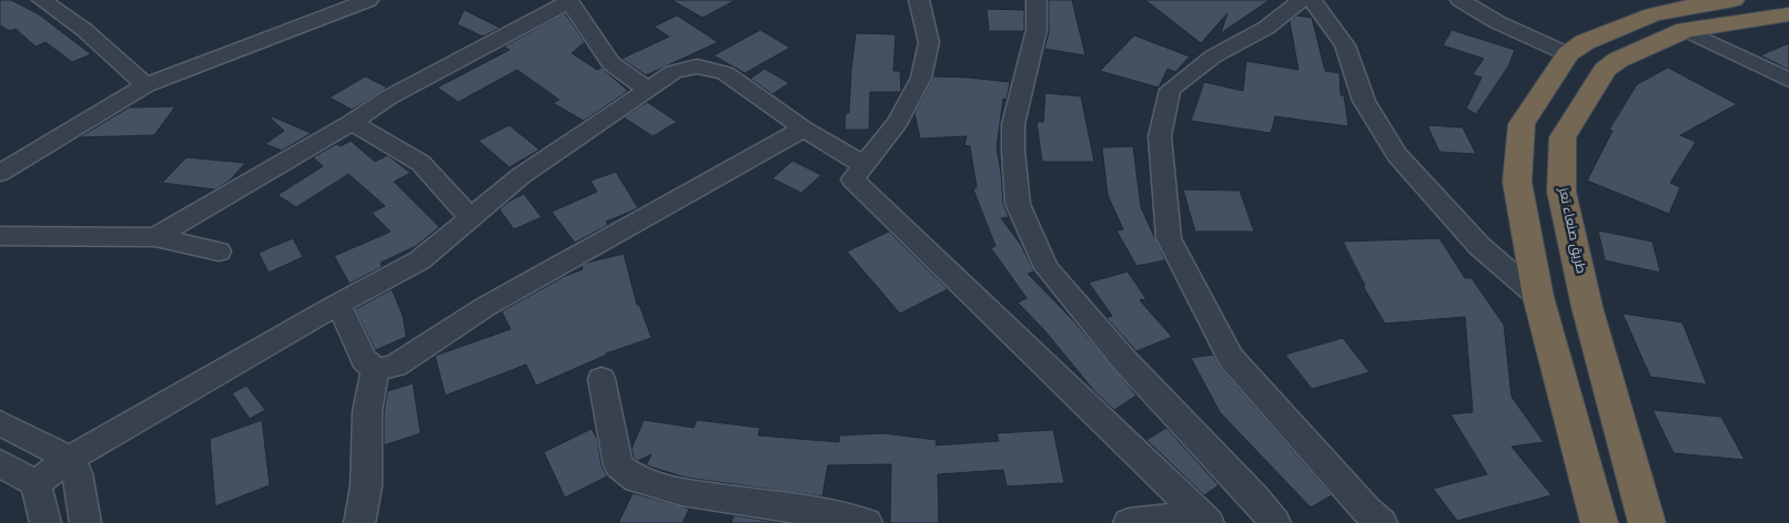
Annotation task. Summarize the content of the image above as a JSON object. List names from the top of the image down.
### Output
{
  "streets": {
    "highway": ["طريق صنعاء تعز"]
  }
}
